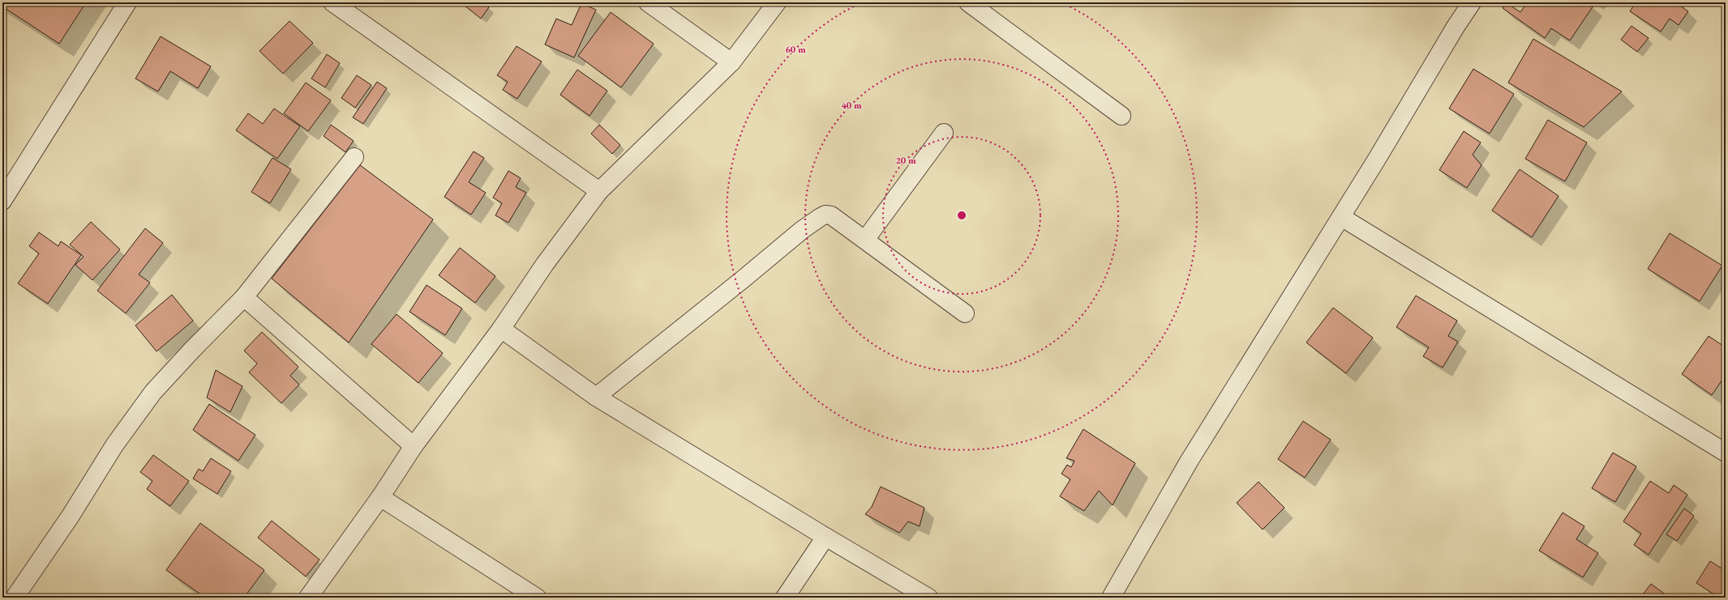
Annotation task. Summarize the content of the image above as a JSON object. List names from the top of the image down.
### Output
{
  "rings": ["60 m", "40 m", "20 m"]
}
